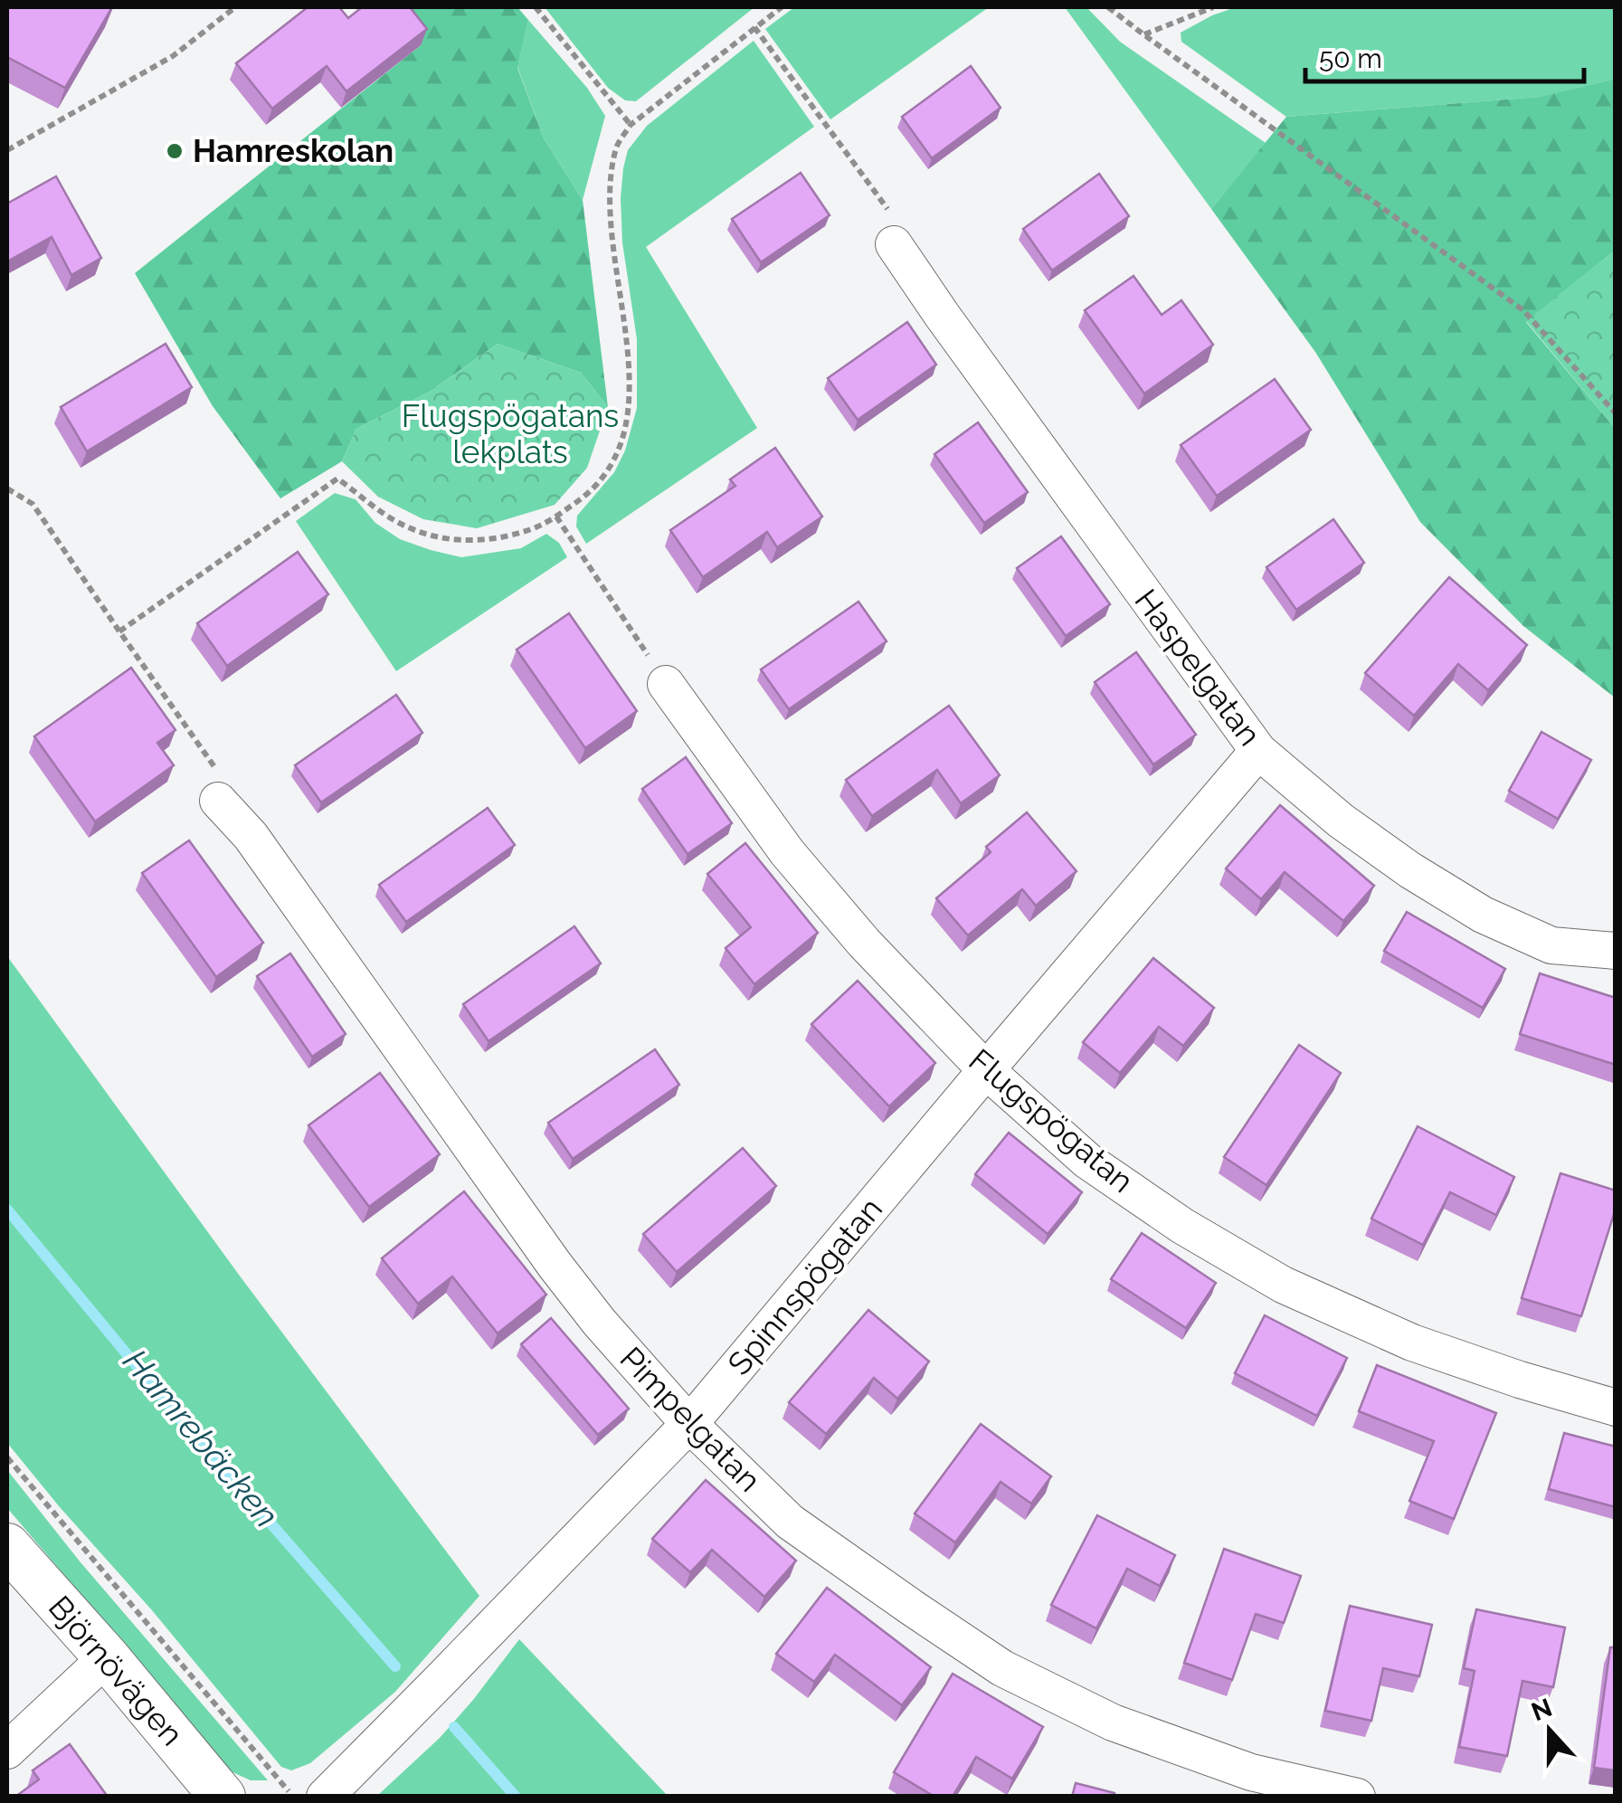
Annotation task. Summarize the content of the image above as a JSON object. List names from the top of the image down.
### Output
{
  "streets": {
    "main road": ["Björnövägen"],
    "street": [
      "Haspelgatan",
      "Flugspögatan",
      "Spinnspögatan",
      "Pimpelgatan"
    ]
  },
  "crossings": [
    ["Haspelgatan", "Spinnspögatan"],
    ["Flugspögatan", "Spinnspögatan"],
    ["Spinnspögatan", "Pimpelgatan"]
  ],
  "water": ["Hamrebäcken"],
  "parks": ["Flugspögatans lekplats"],
  "places": ["Hamreskolan"],
  "scale_bar": "50 m",
  "north": "top"
}
